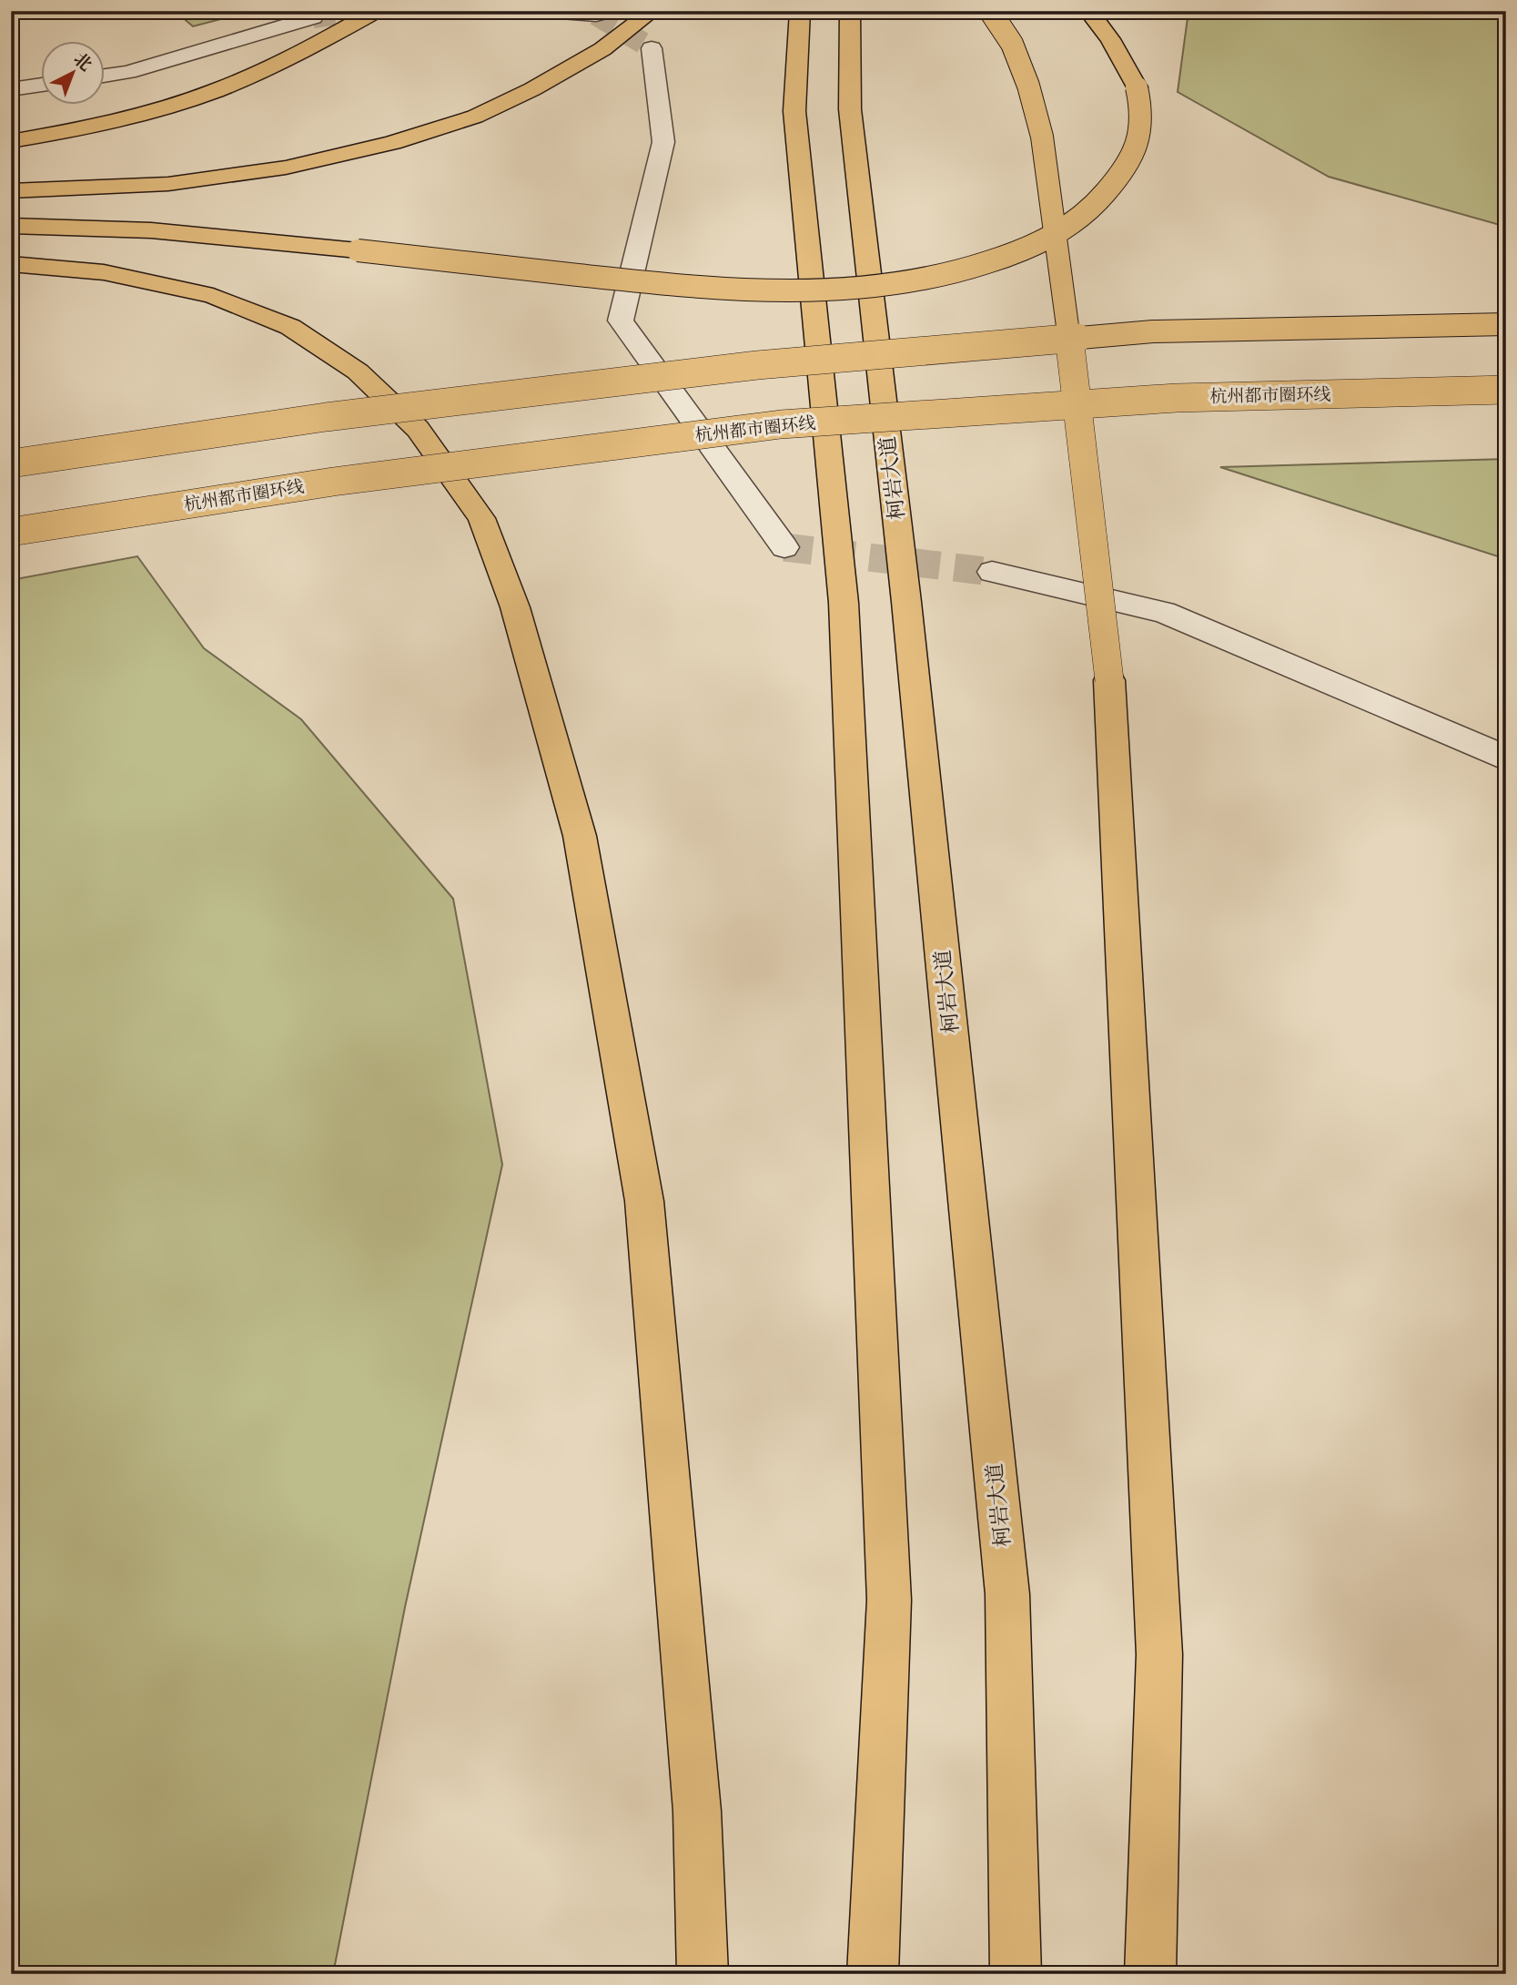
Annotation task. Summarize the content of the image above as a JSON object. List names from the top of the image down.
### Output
{
  "streets": {
    "main road": ["杭州都市圈环线", "柯岩大道"]
  },
  "north": "top right"
}
